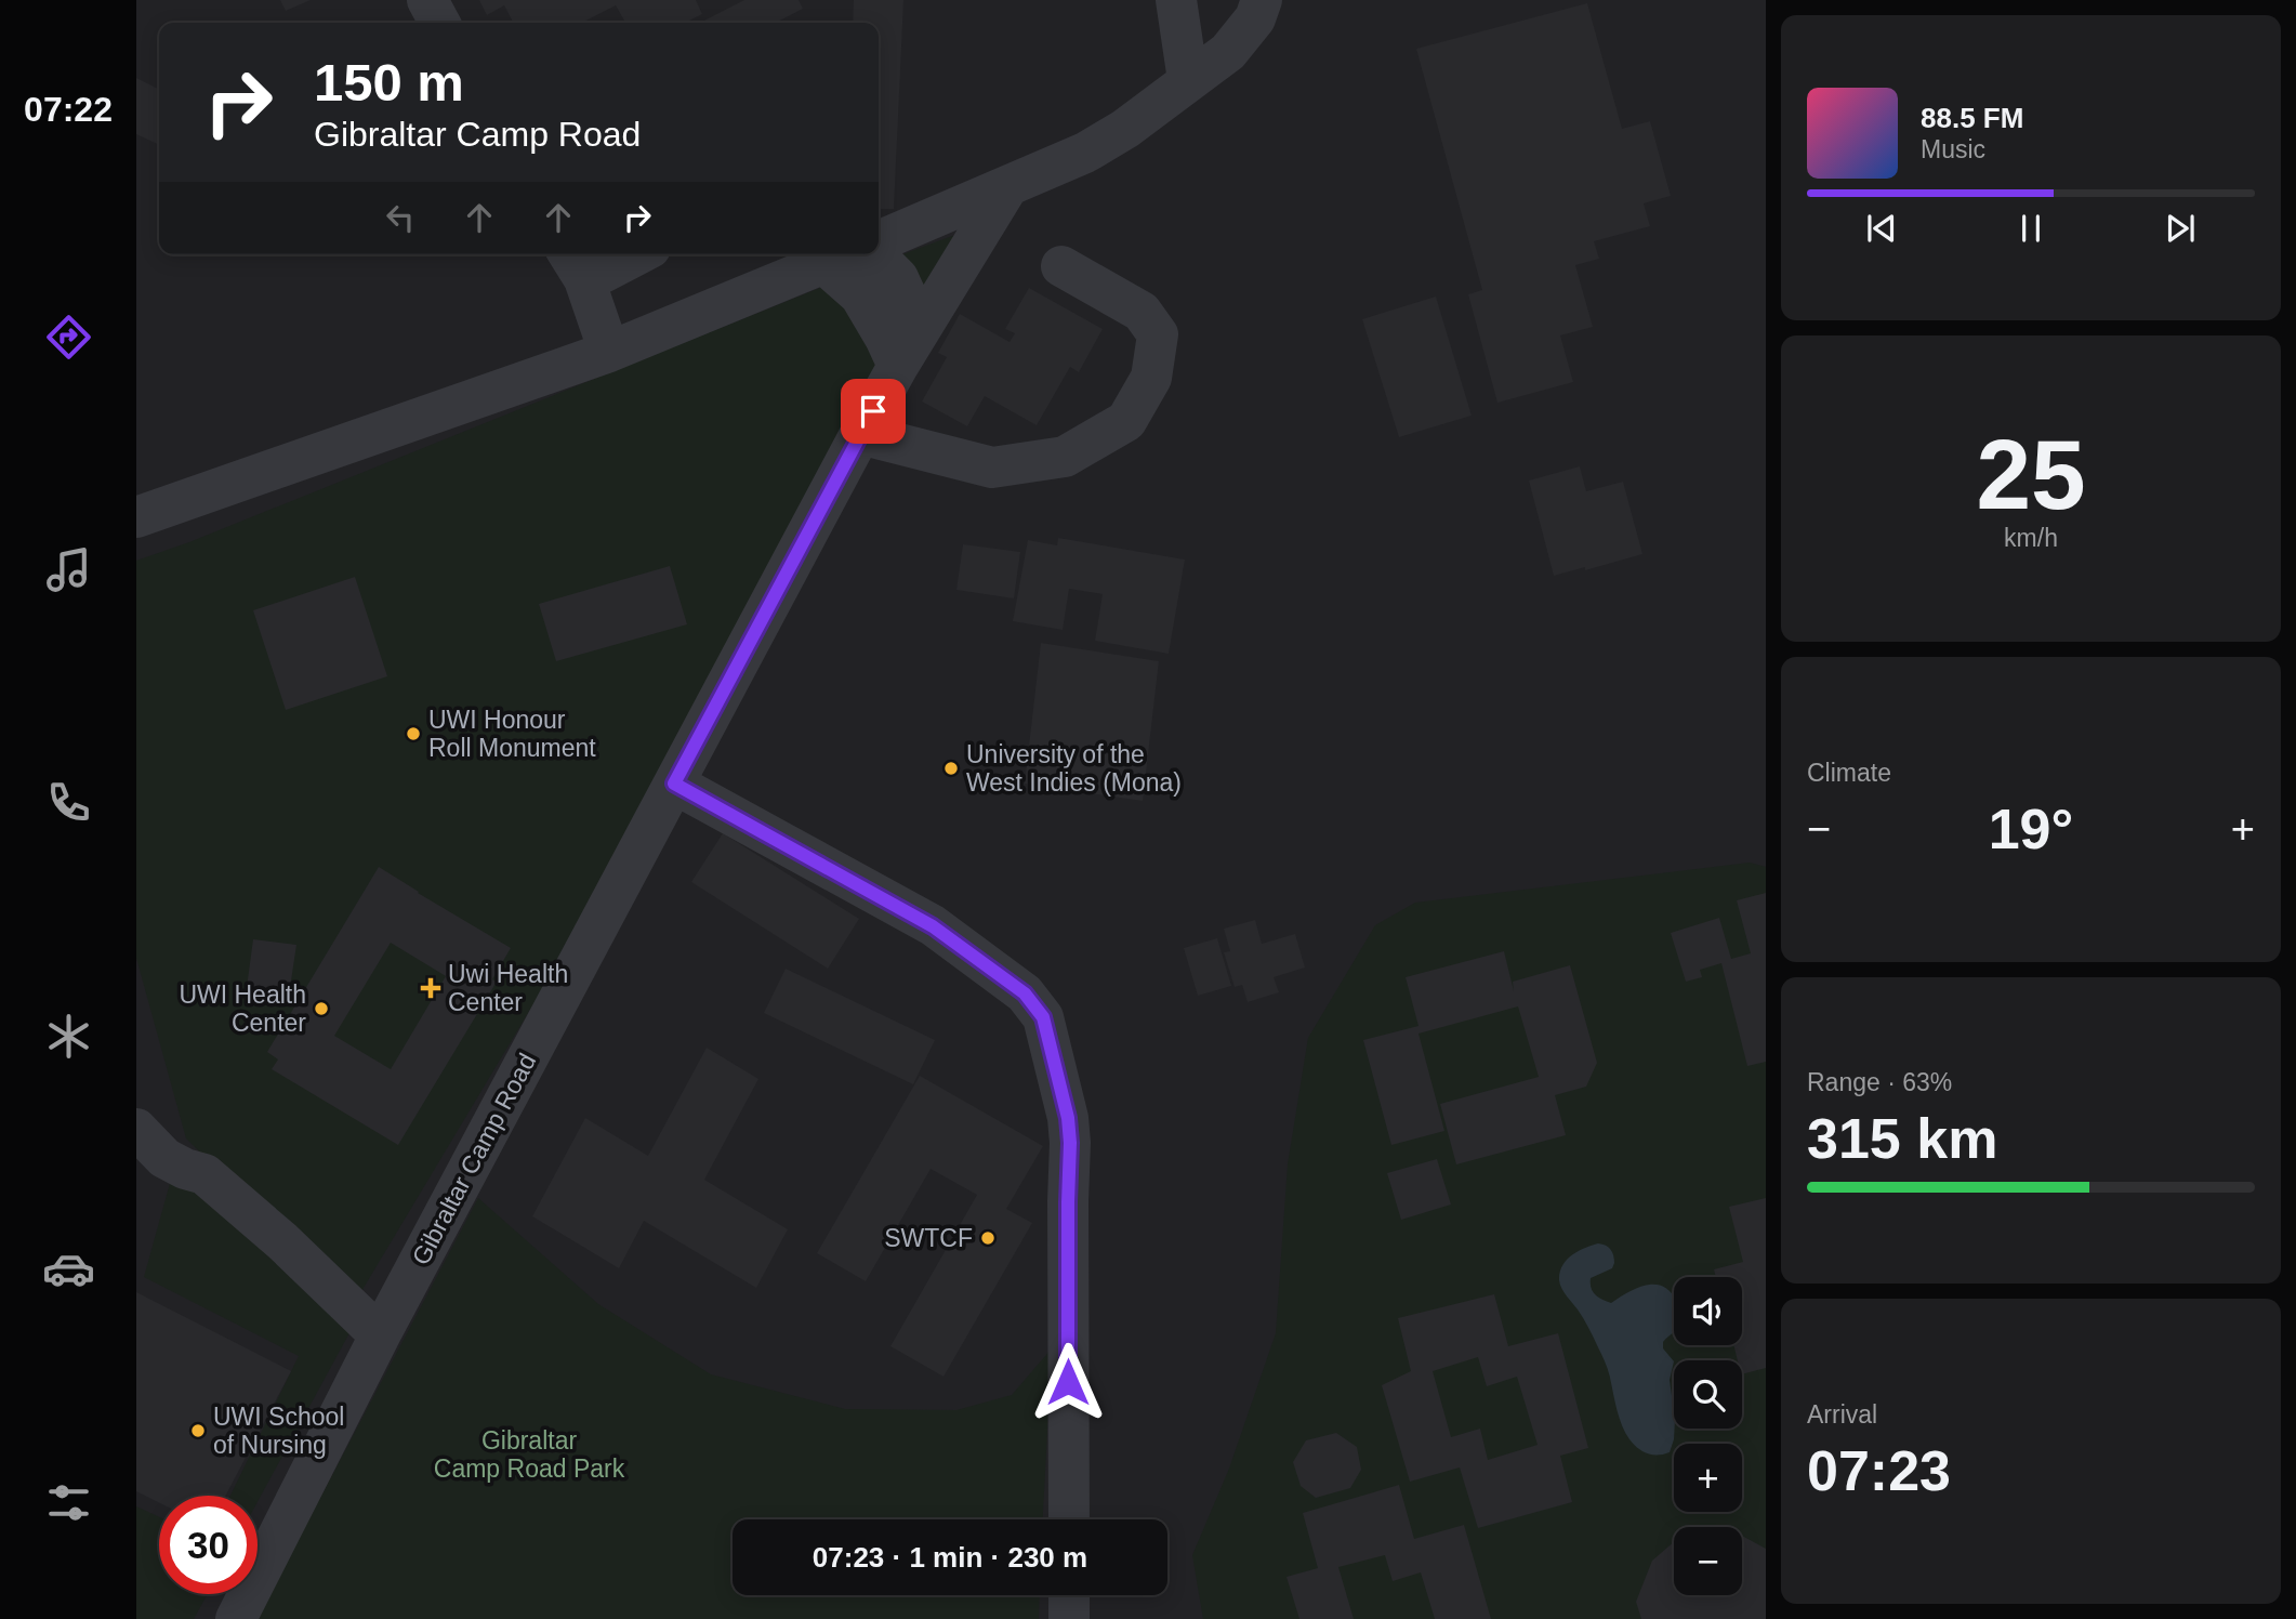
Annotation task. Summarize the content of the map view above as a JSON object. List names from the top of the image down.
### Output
{
  "streets": {
    "street": ["Gibraltar Camp Road"]
  },
  "parks": ["Gibraltar Camp Road Park"],
  "places": {
    "other": [
      "UWI Honour Roll Monument",
      "University of the West Indies (Mona)",
      "UWI Health Center",
      "SWTCF",
      "UWI School of Nursing"
    ],
    "health": ["Uwi Health Center"]
  },
  "page": {
    "tabs": "07:22",
    "turn": ["150 m", "Gibraltar Camp Road"],
    "song": ["88.5 FM", "Music"],
    "tile": [
      ["25", "km/h"],
      "Climate",
      ["Range · 63%", "315 km"],
      ["Arrival", "07:23"]
    ],
    "heat": ["−", "19°", "+"],
    "map_buttons": ["+", "−"],
    "limit": "30",
    "trip": "07:23 · 1 min · 230 m"
  }
}
